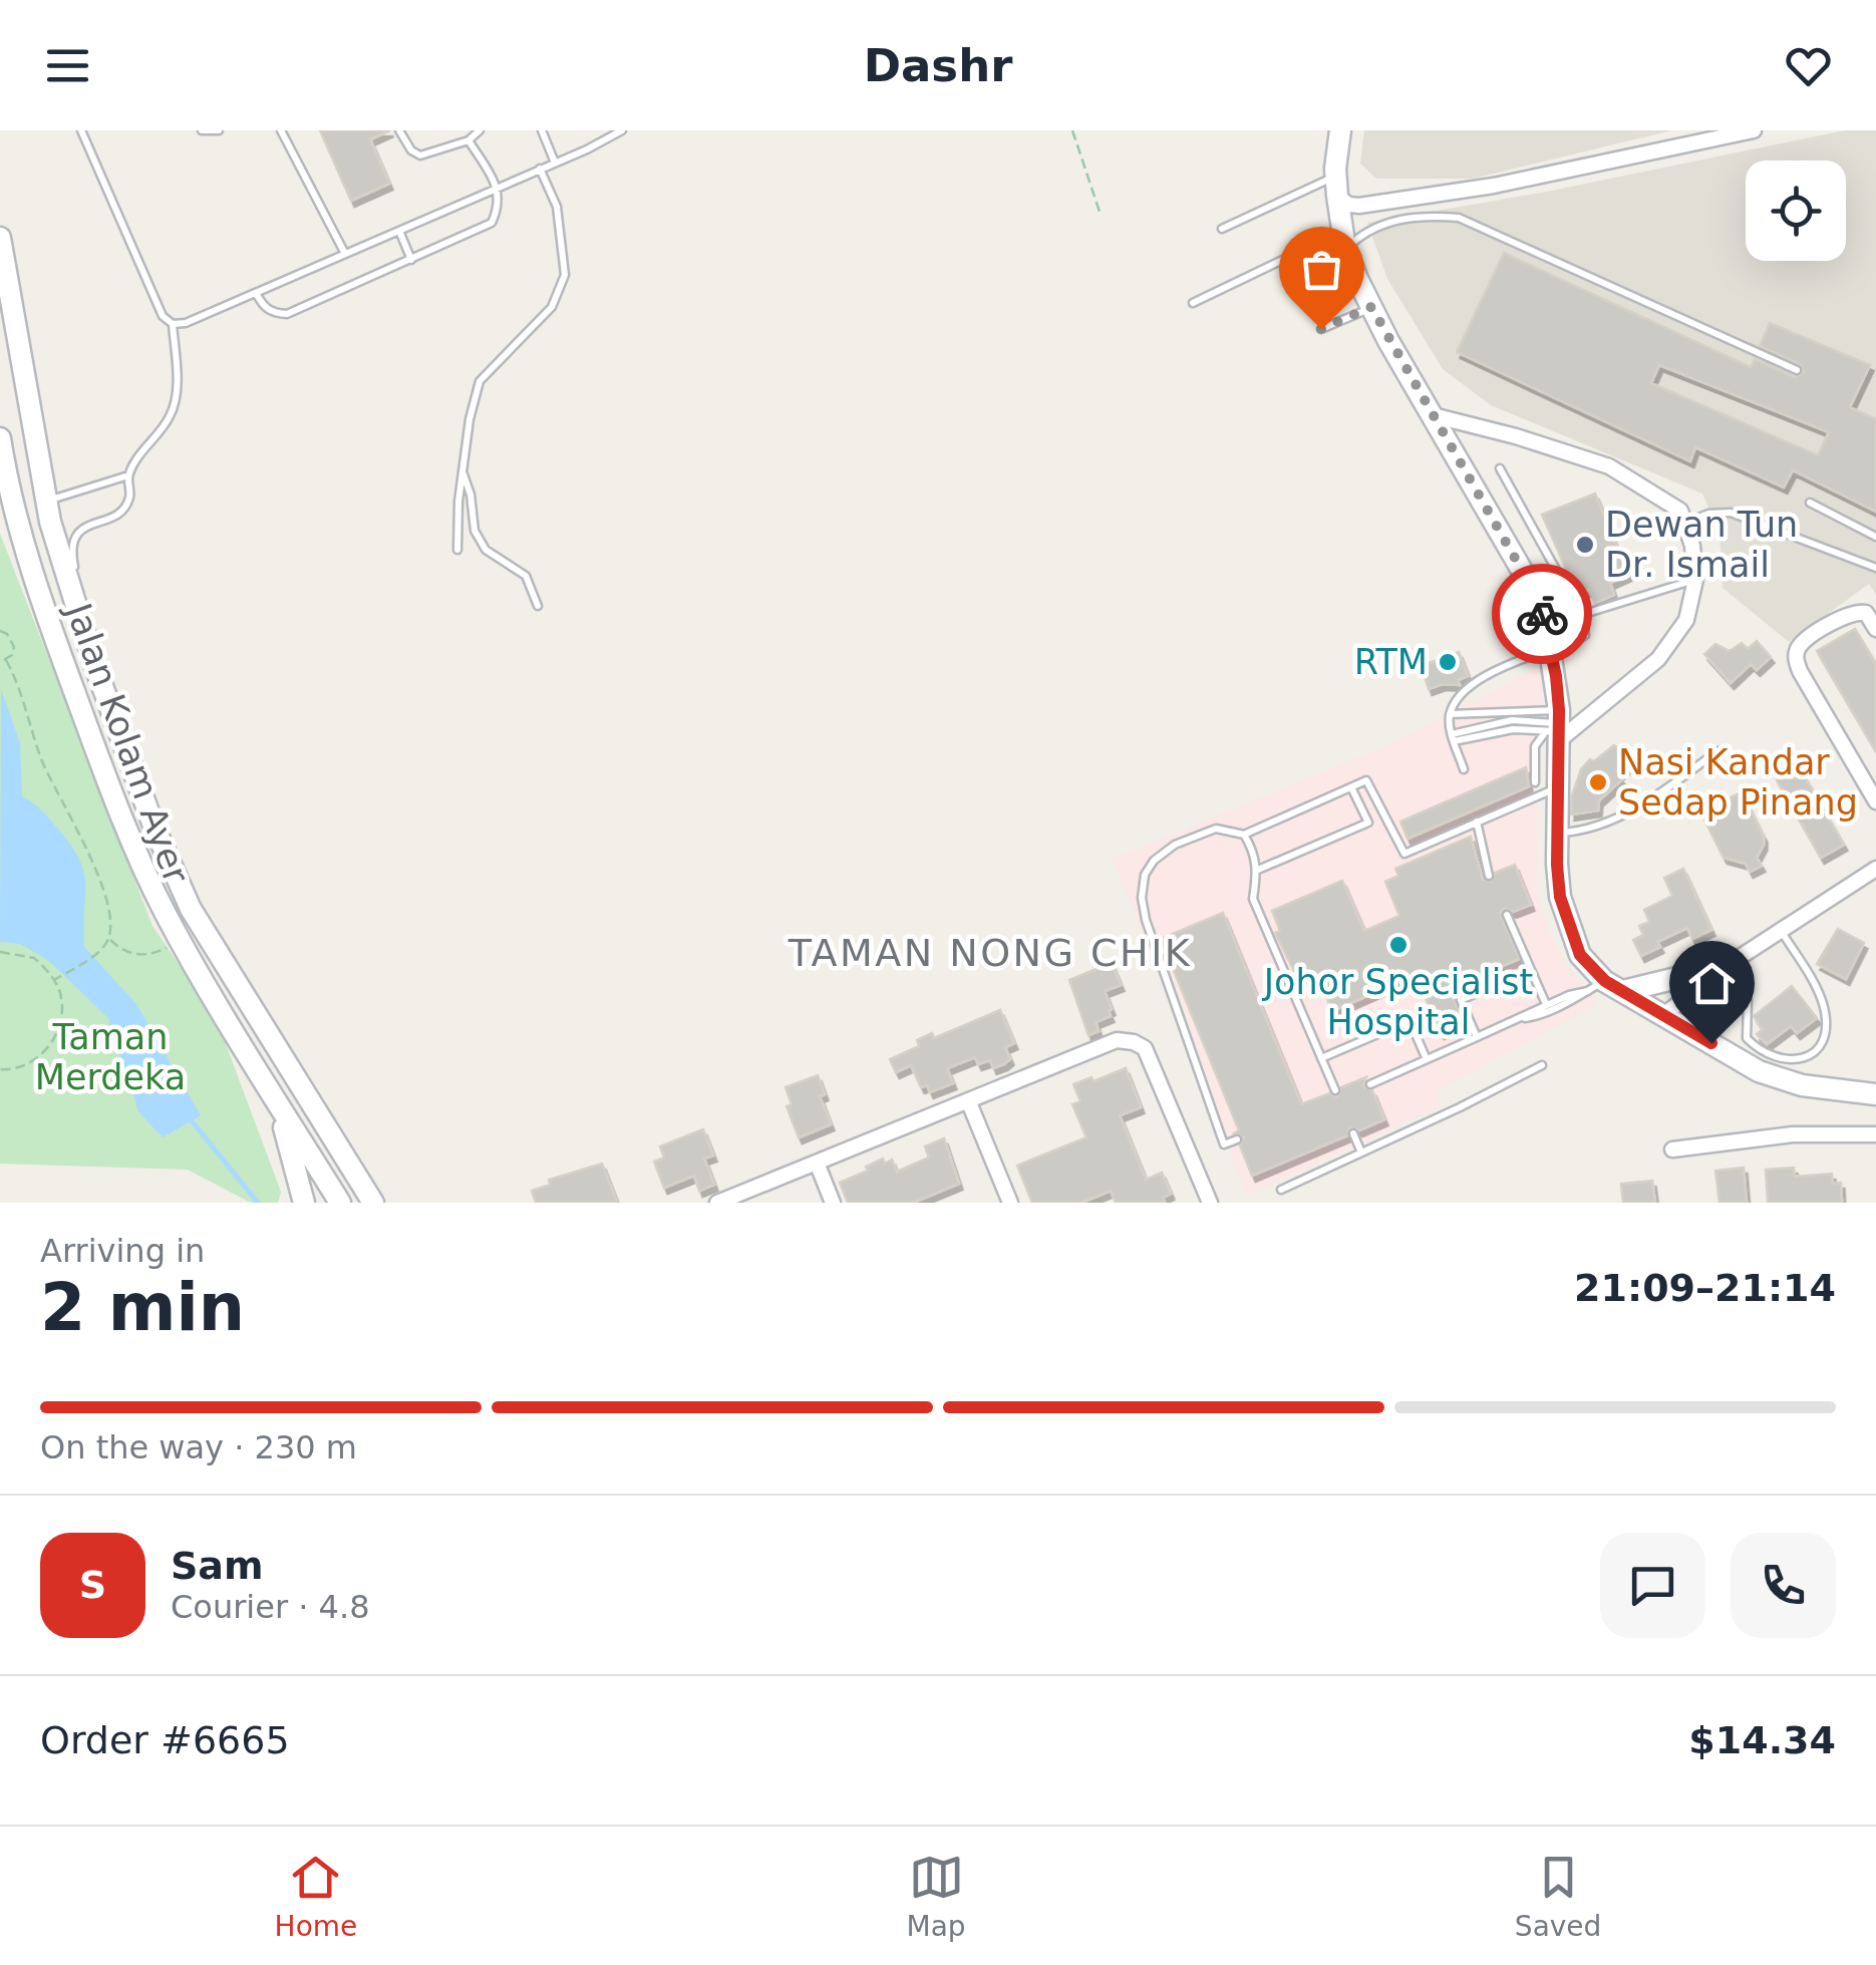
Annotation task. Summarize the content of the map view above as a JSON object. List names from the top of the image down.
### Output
{
  "streets": {
    "main road": ["Jalan Kolam Ayer"]
  },
  "districts": ["TAMAN NONG CHIK"],
  "parks": ["Taman Merdeka"],
  "places": [
    "Dewan Tun Dr. Ismail",
    "RTM",
    "Nasi Kandar Sedap Pinang",
    "Johor Specialist Hospital"
  ],
  "page": {
    "header": "Dashr",
    "heading": ["2 min", "Arriving in", "21:09–21:14"],
    "panel": [
      "Sam",
      "Courier · 4.8",
      "Order #6665",
      "$14.34"
    ],
    "bar": "On the way · 230 m",
    "round": "S",
    "tabs": ["Home", "Map", "Saved"]
  }
}
